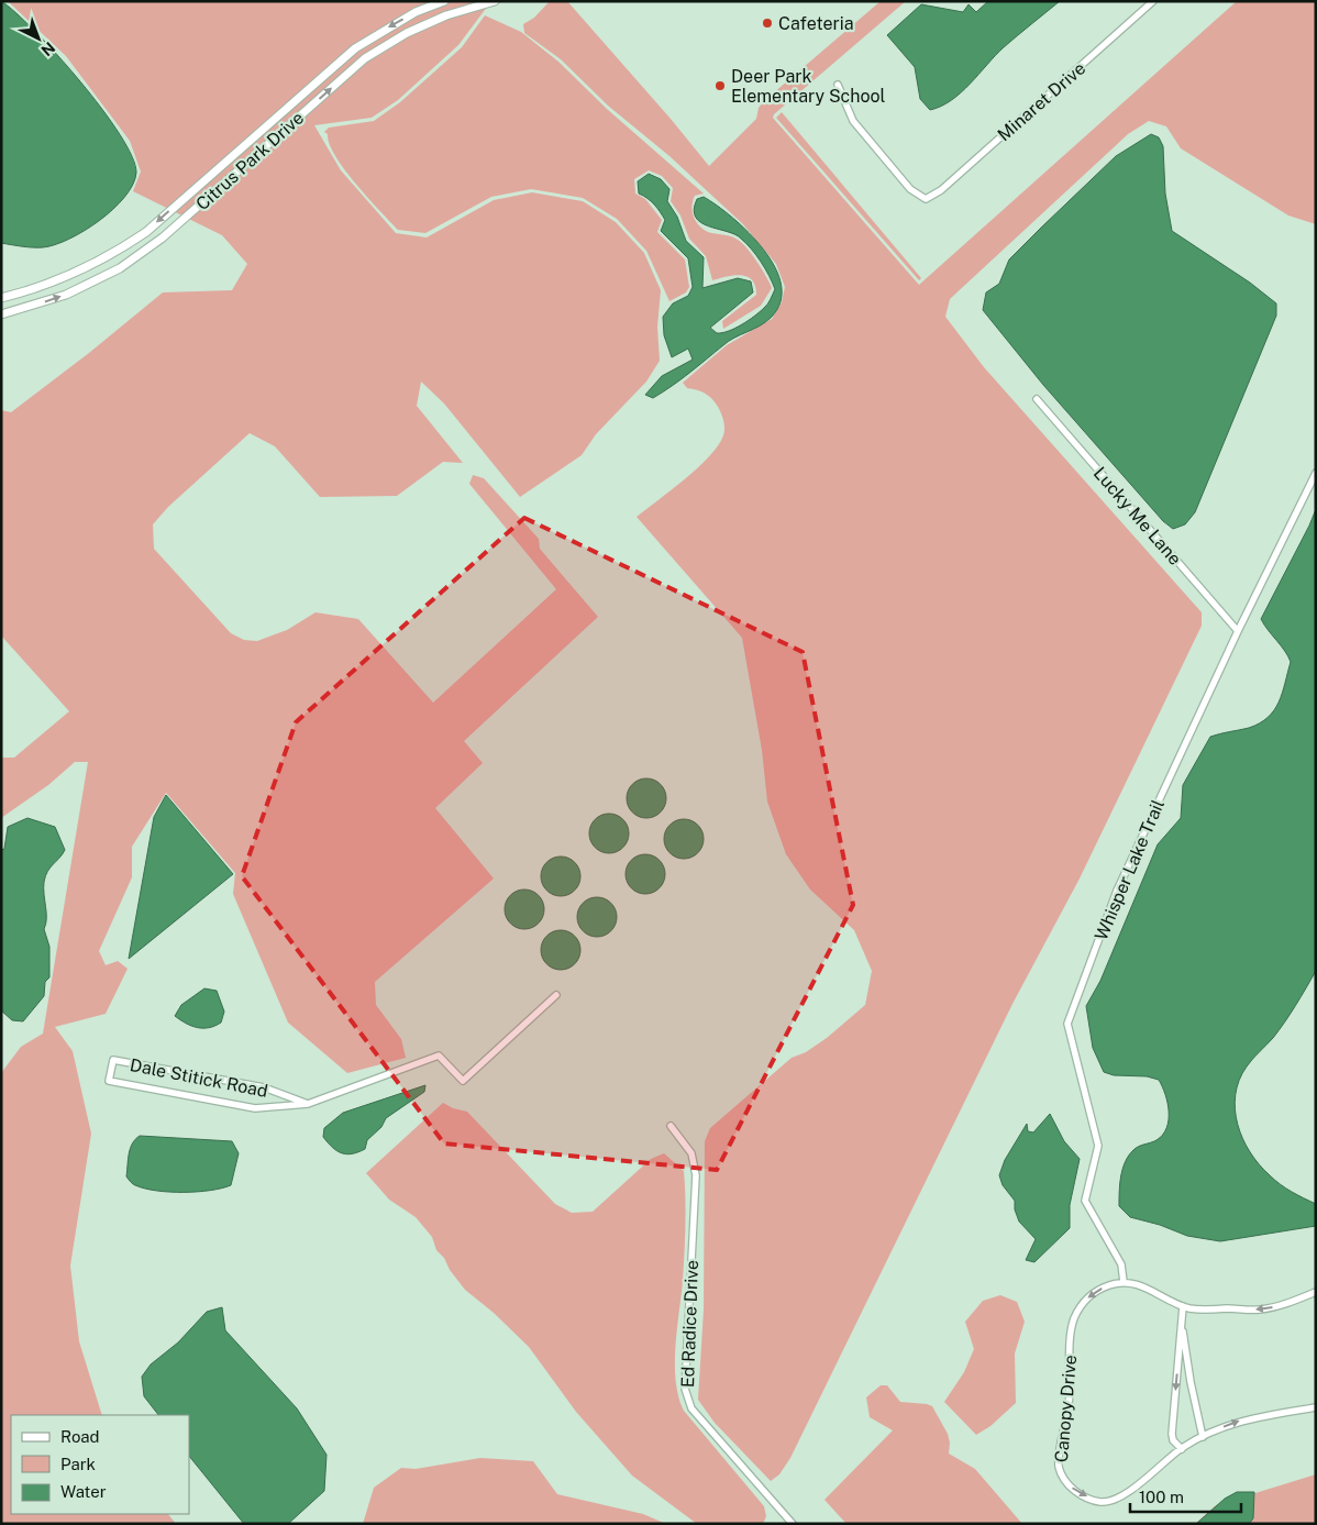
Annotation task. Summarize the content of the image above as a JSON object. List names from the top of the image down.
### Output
{
  "streets": {
    "street": [
      "Minaret Drive",
      "Citrus Park Drive",
      "Lucky Me Lane",
      "Whisper Lake Trail",
      "Dale Stitick Road",
      "Ed Radice Drive",
      "Canopy Drive"
    ]
  },
  "crossings": [
    ["Lucky Me Lane", "Whisper Lake Trail"],
    ["Whisper Lake Trail", "Canopy Drive"]
  ],
  "places": ["Cafeteria", "Deer Park Elementary School"],
  "legend": ["Road", "Park", "Water"],
  "scale_bar": "100 m",
  "north": "bottom right"
}
